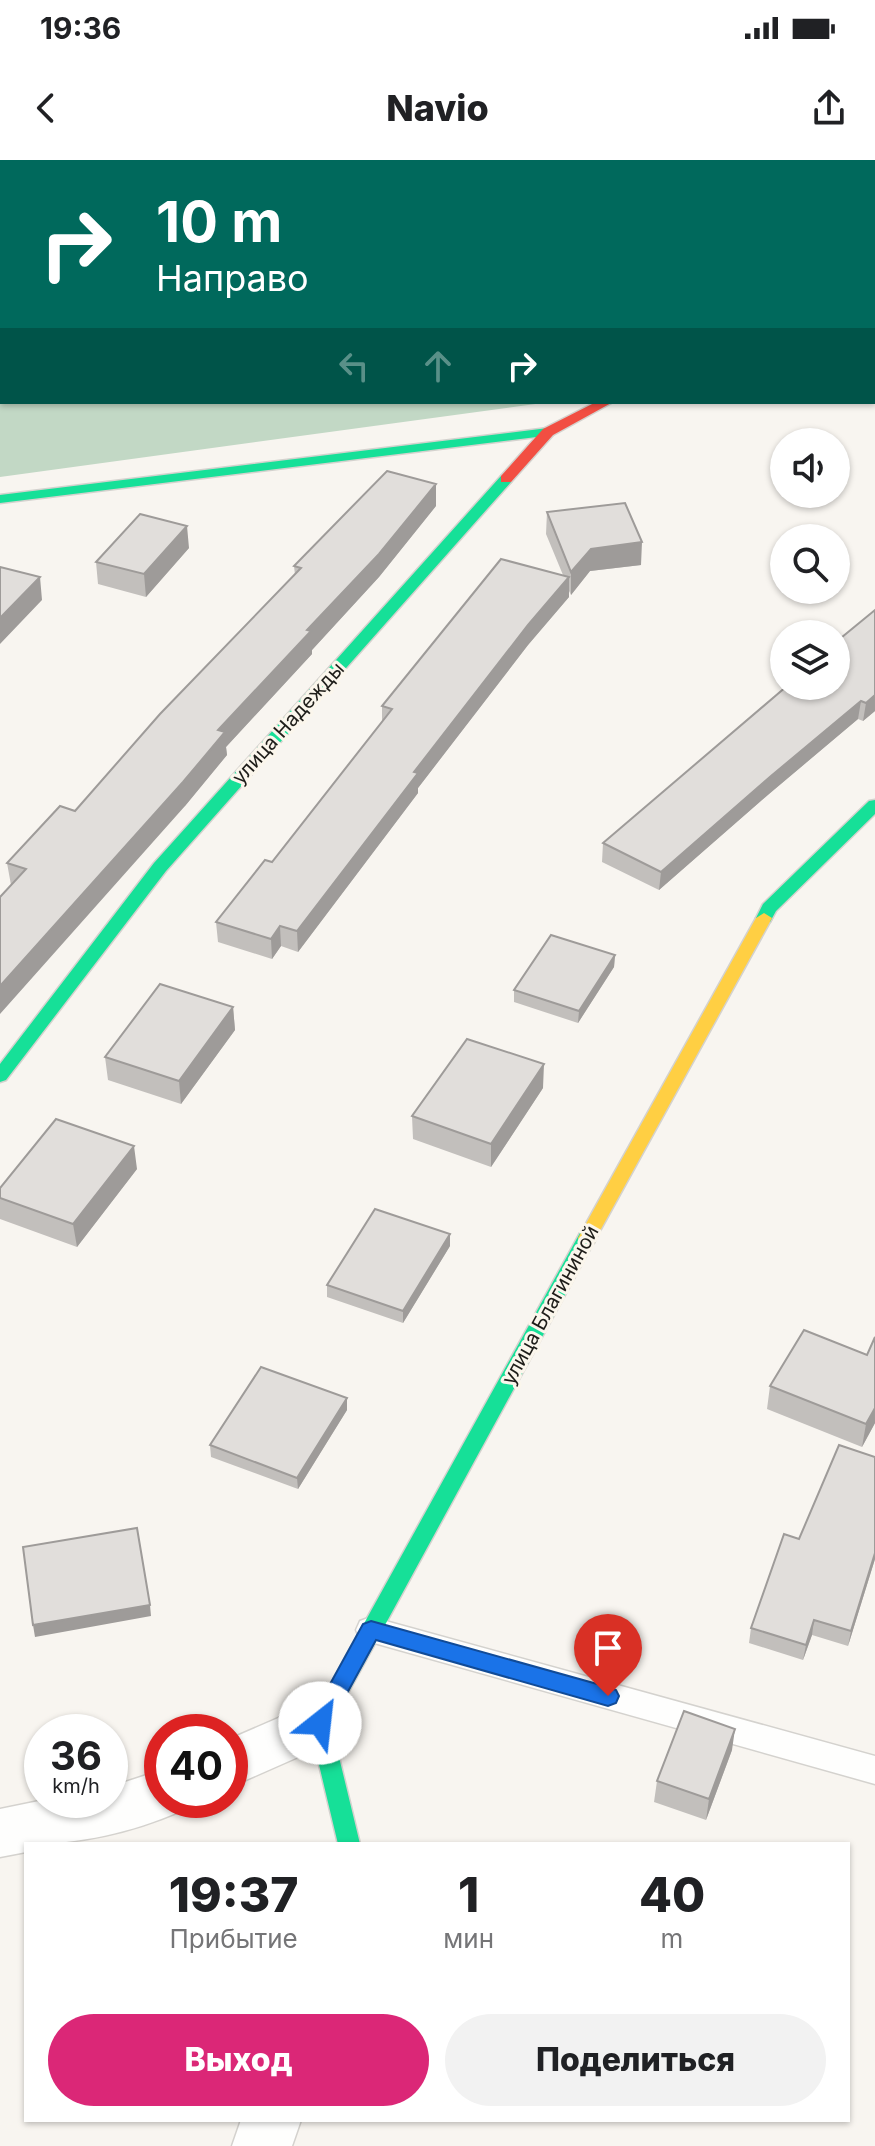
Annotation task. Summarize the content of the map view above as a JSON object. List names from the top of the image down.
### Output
{
  "streets": {
    "street": ["улица Надежды", "улица Благининой"]
  },
  "page": {
    "status": "19:36",
    "header": "Navio",
    "turn": ["10 m", "Направо"],
    "speed": "36 km/h",
    "limit": "40",
    "eta": [
      "19:37",
      "Прибытие",
      "1",
      "мин",
      "40",
      "m"
    ],
    "buttons": ["Выход", "Поделиться"]
  }
}
